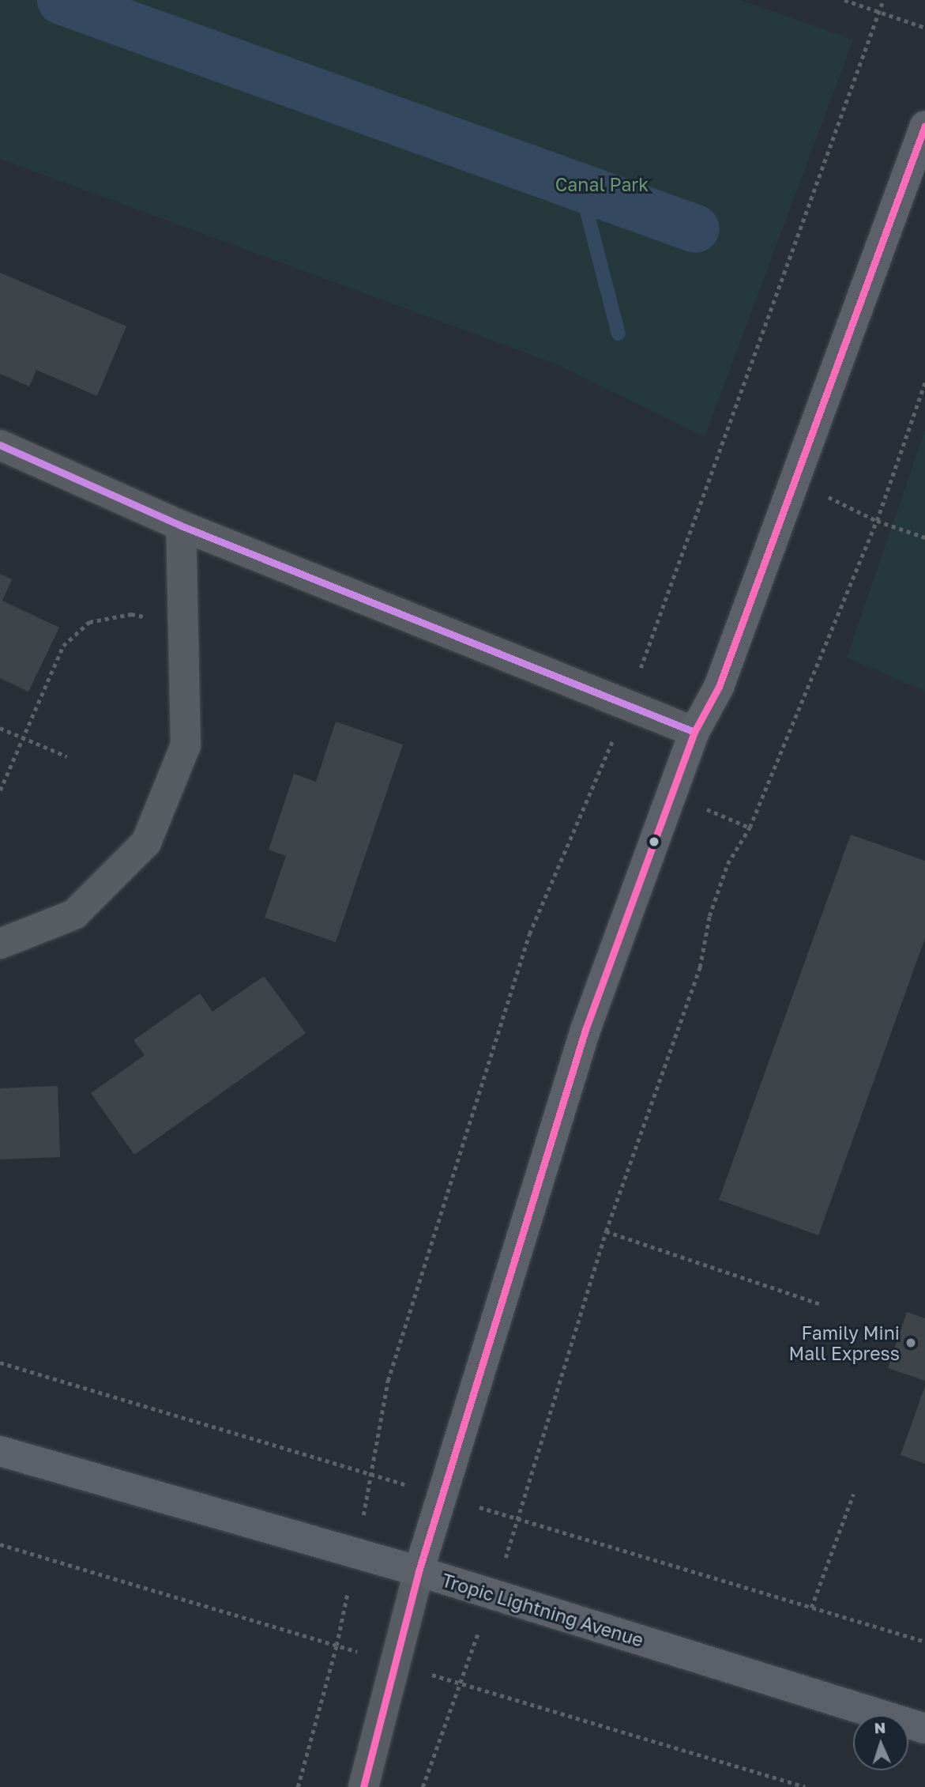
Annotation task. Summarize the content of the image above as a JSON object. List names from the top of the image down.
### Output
{
  "streets": {
    "main road": ["Tropic Lightning Avenue"]
  },
  "parks": ["Canal Park"],
  "places": ["Family Mini Mall Express"],
  "north": "top"
}
